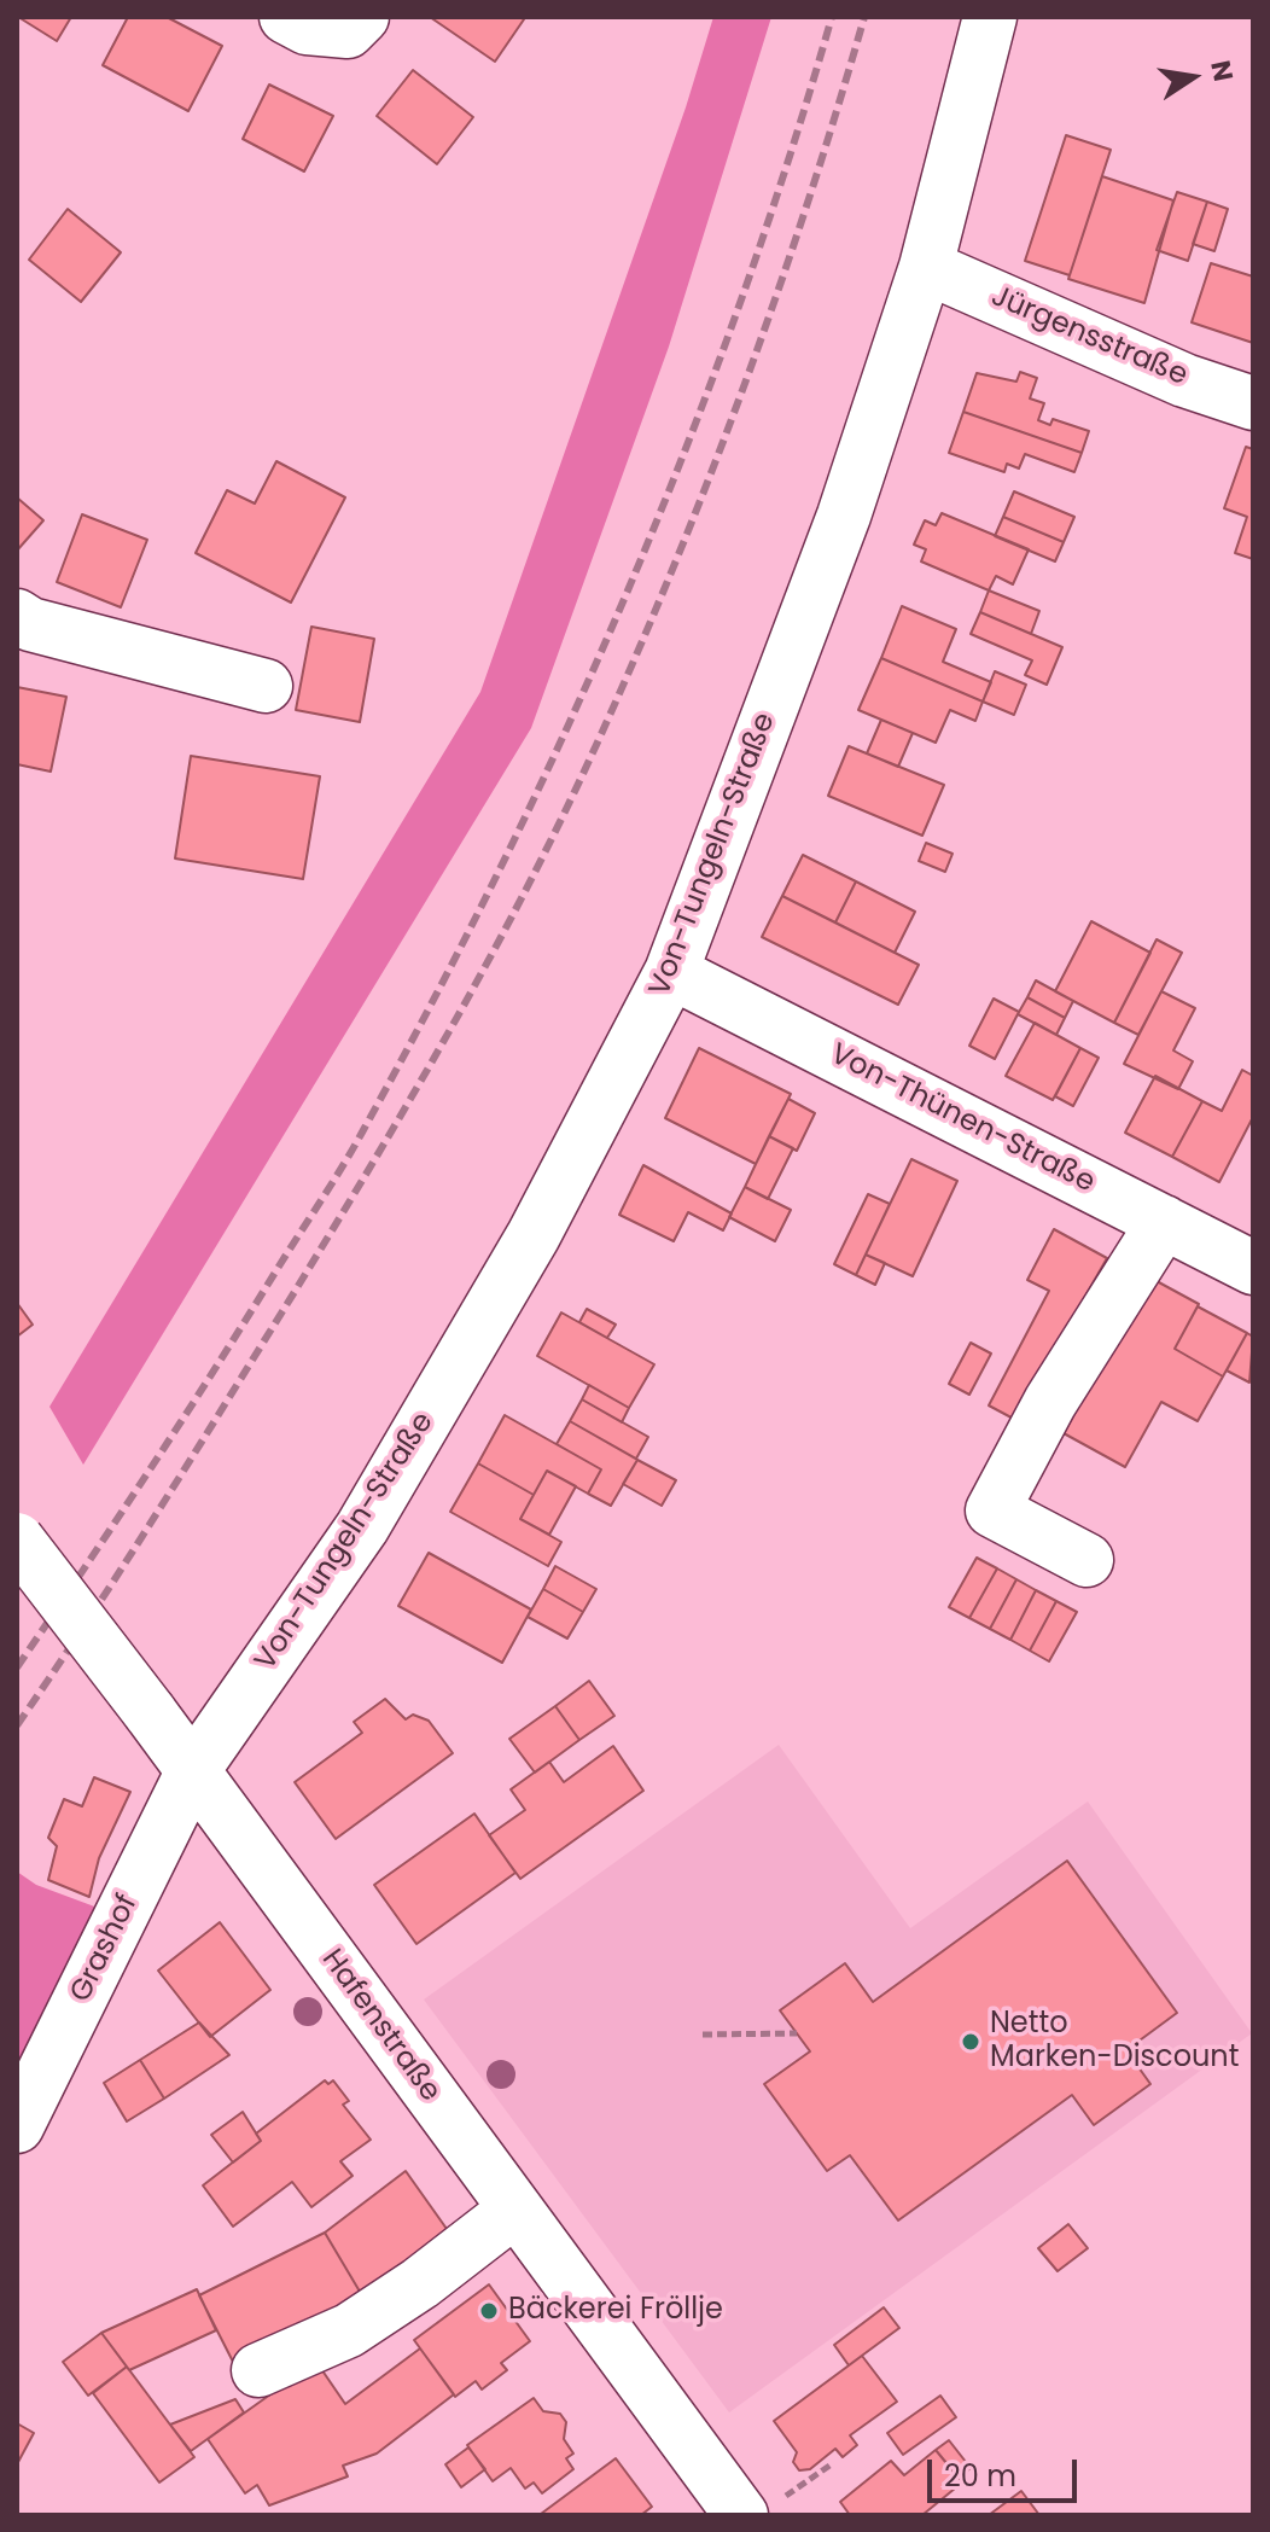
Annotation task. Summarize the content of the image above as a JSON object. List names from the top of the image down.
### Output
{
  "streets": {
    "street": [
      "Jürgensstraße",
      "Von-Tungeln-Straße",
      "Von-Thünen-Straße",
      "Grashof",
      "Hafenstraße"
    ]
  },
  "crossings": [
    ["Jürgensstraße", "Von-Tungeln-Straße"],
    ["Von-Tungeln-Straße", "Von-Thünen-Straße"],
    ["Von-Tungeln-Straße", "Grashof"],
    ["Von-Tungeln-Straße", "Hafenstraße"],
    ["Grashof", "Hafenstraße"]
  ],
  "places": ["Netto Marken-Discount", "Bäckerei Fröllje"],
  "scale_bar": "20 m",
  "north": "right"
}
